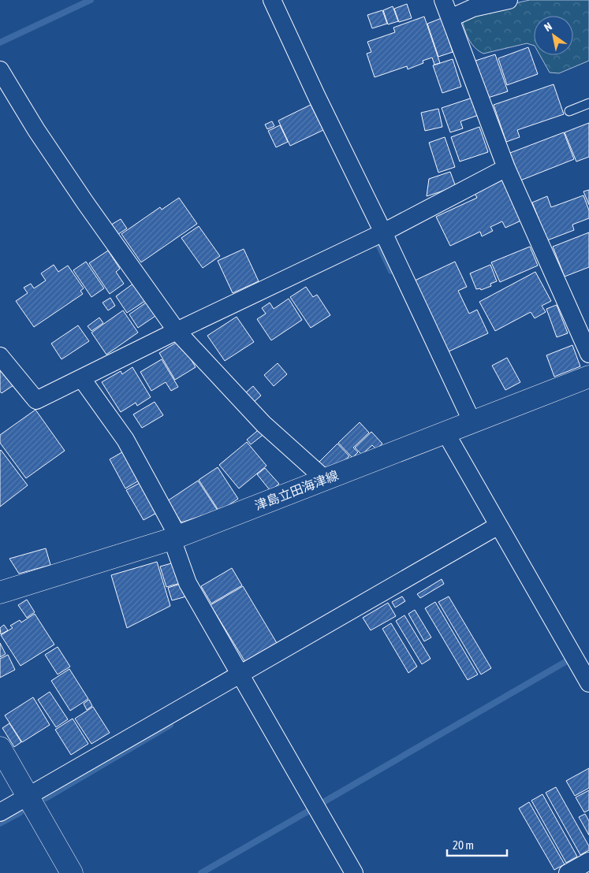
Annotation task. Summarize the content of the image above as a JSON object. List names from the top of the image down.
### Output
{
  "streets": {
    "main road": ["津島立田海津線"]
  },
  "scale_bar": "20 m",
  "north": "top left"
}
